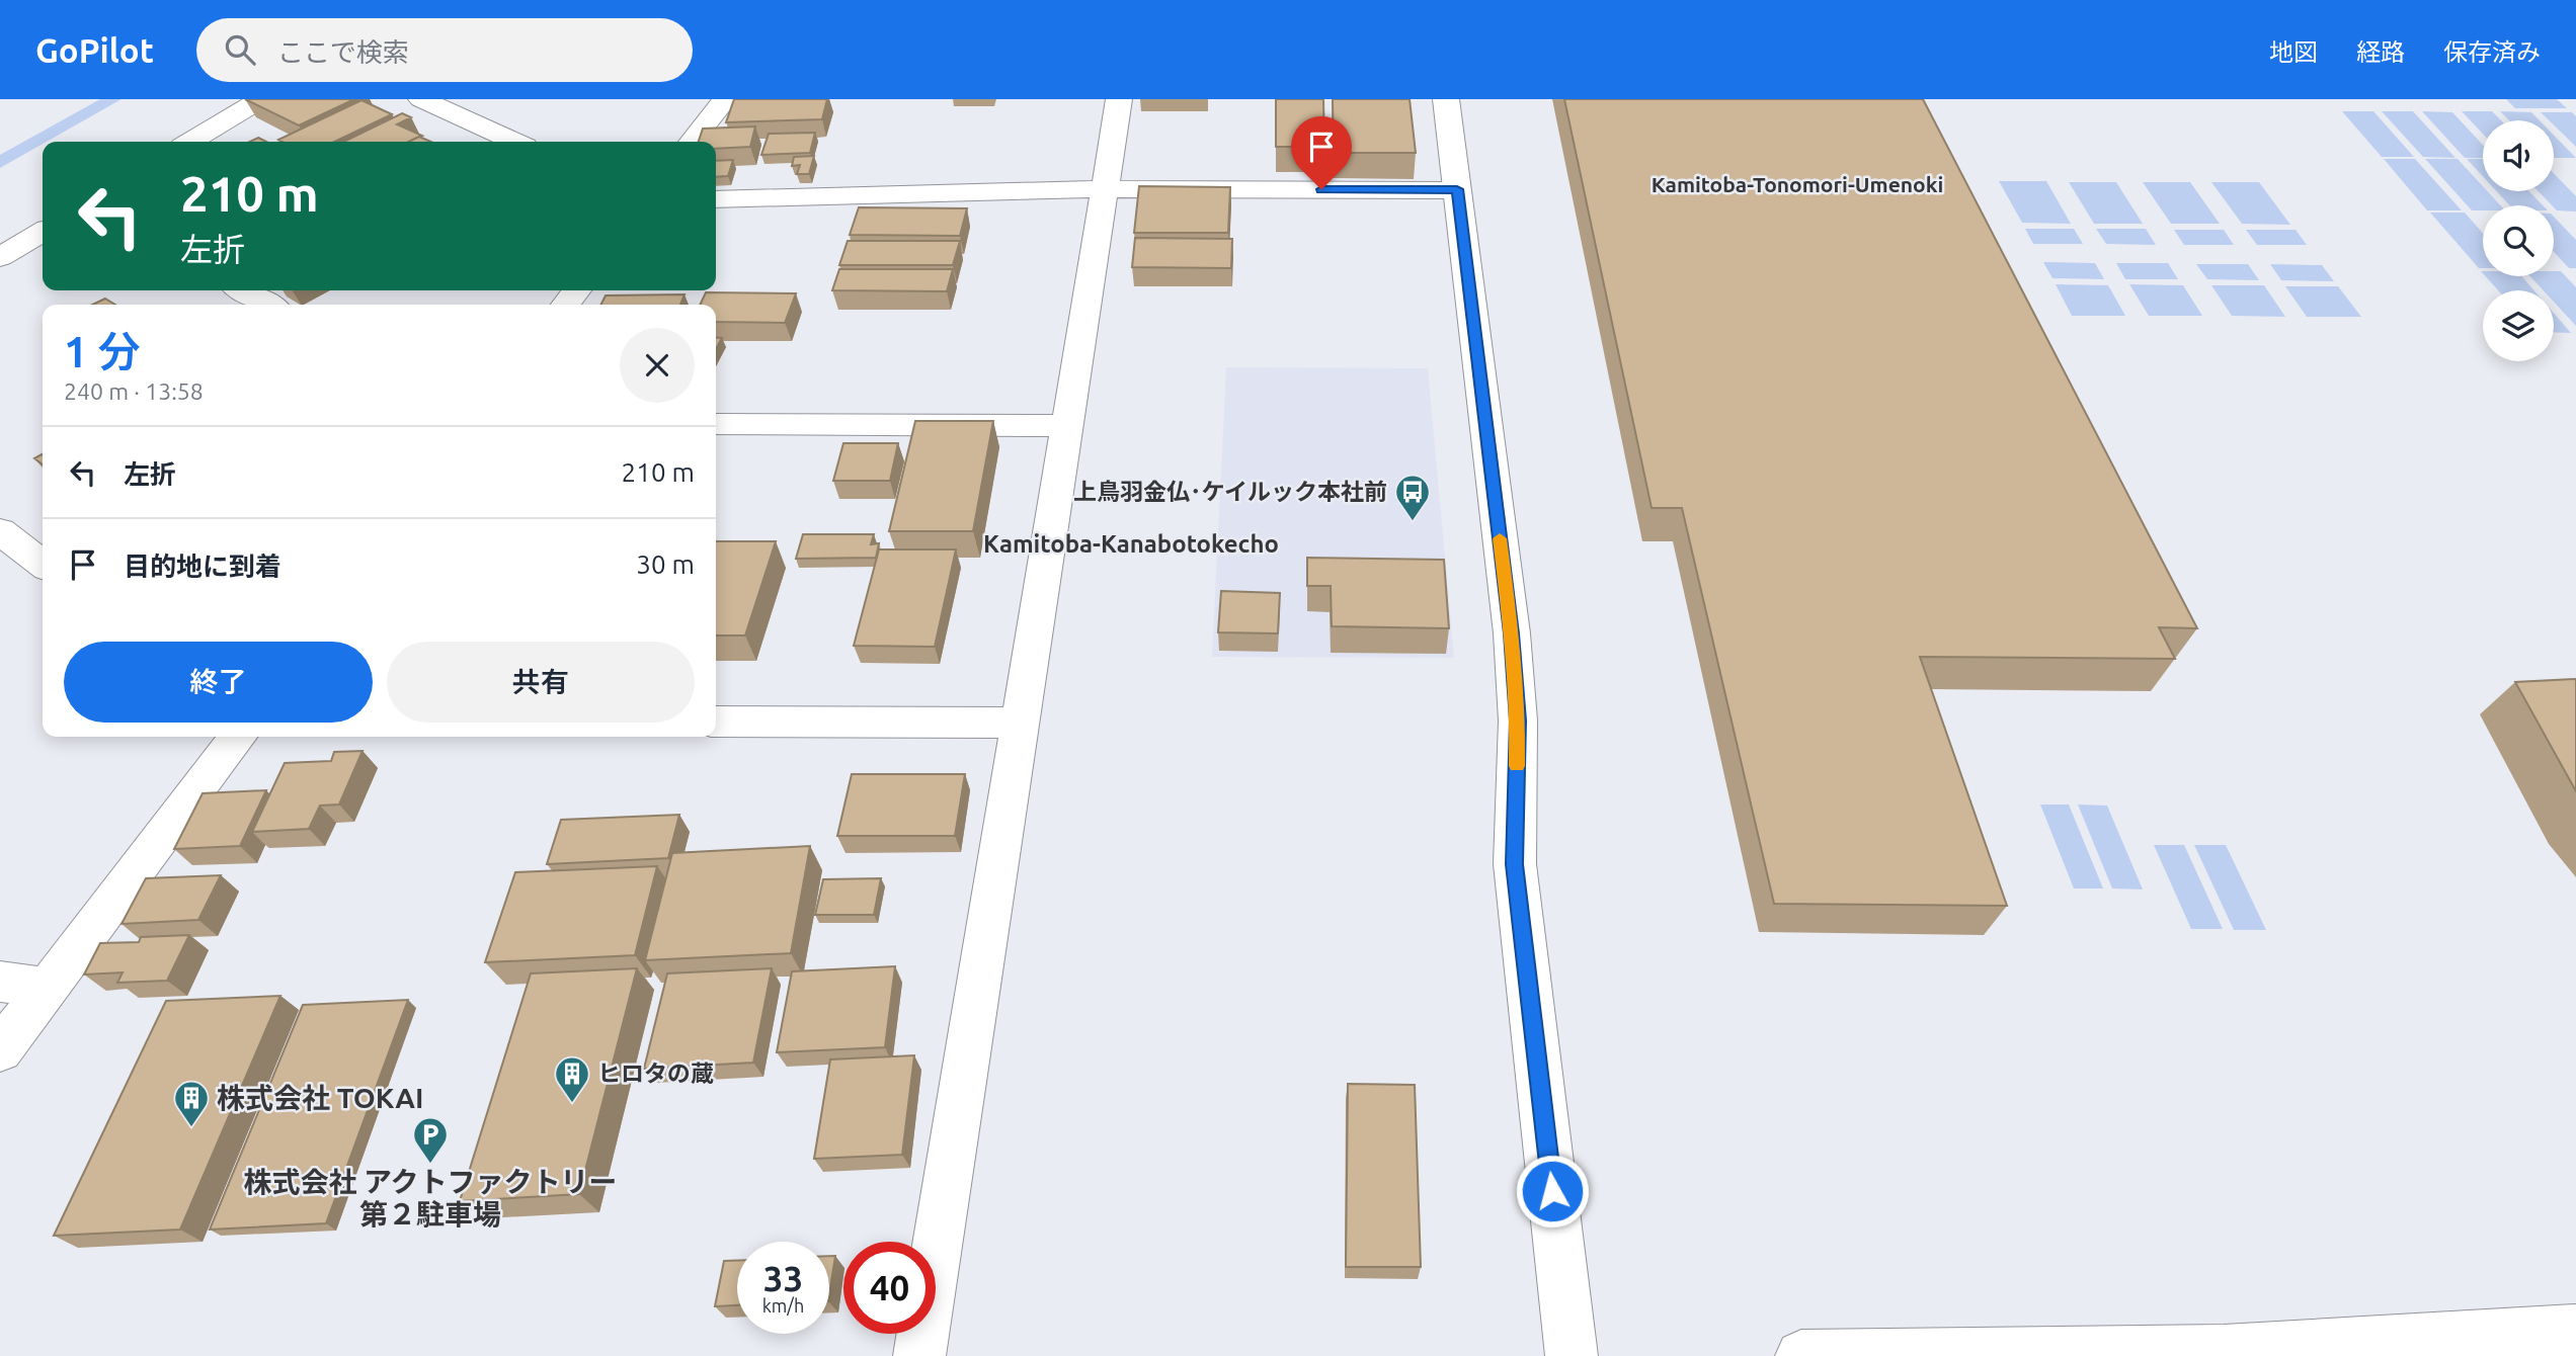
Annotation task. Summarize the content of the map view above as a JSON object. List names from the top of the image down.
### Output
{
  "districts": ["Kamitoba-Tonomori-Umenoki", "Kamitoba-Kanabotokecho"],
  "places": {
    "bus stop": ["上鳥羽金仏･ケイルック本社前"],
    "building": ["ヒロタの蔵", "株式会社 TOKAI"],
    "parking": ["株式会社 アクトファクトリー 第２駐車場"]
  },
  "page": {
    "header": "GoPilot",
    "search": "ここで検索",
    "nav": ["地図", "経路", "保存済み"],
    "turn": ["210 m", "左折"],
    "heading": ["1 分", "240 m · 13:58"],
    "list": [
      {
        "name": "左折",
        "value": "210 m"
      },
      {
        "name": "目的地に到着",
        "value": "30 m"
      }
    ],
    "buttons": ["終了", "共有"],
    "speed": "33 km/h",
    "limit": "40"
  }
}
